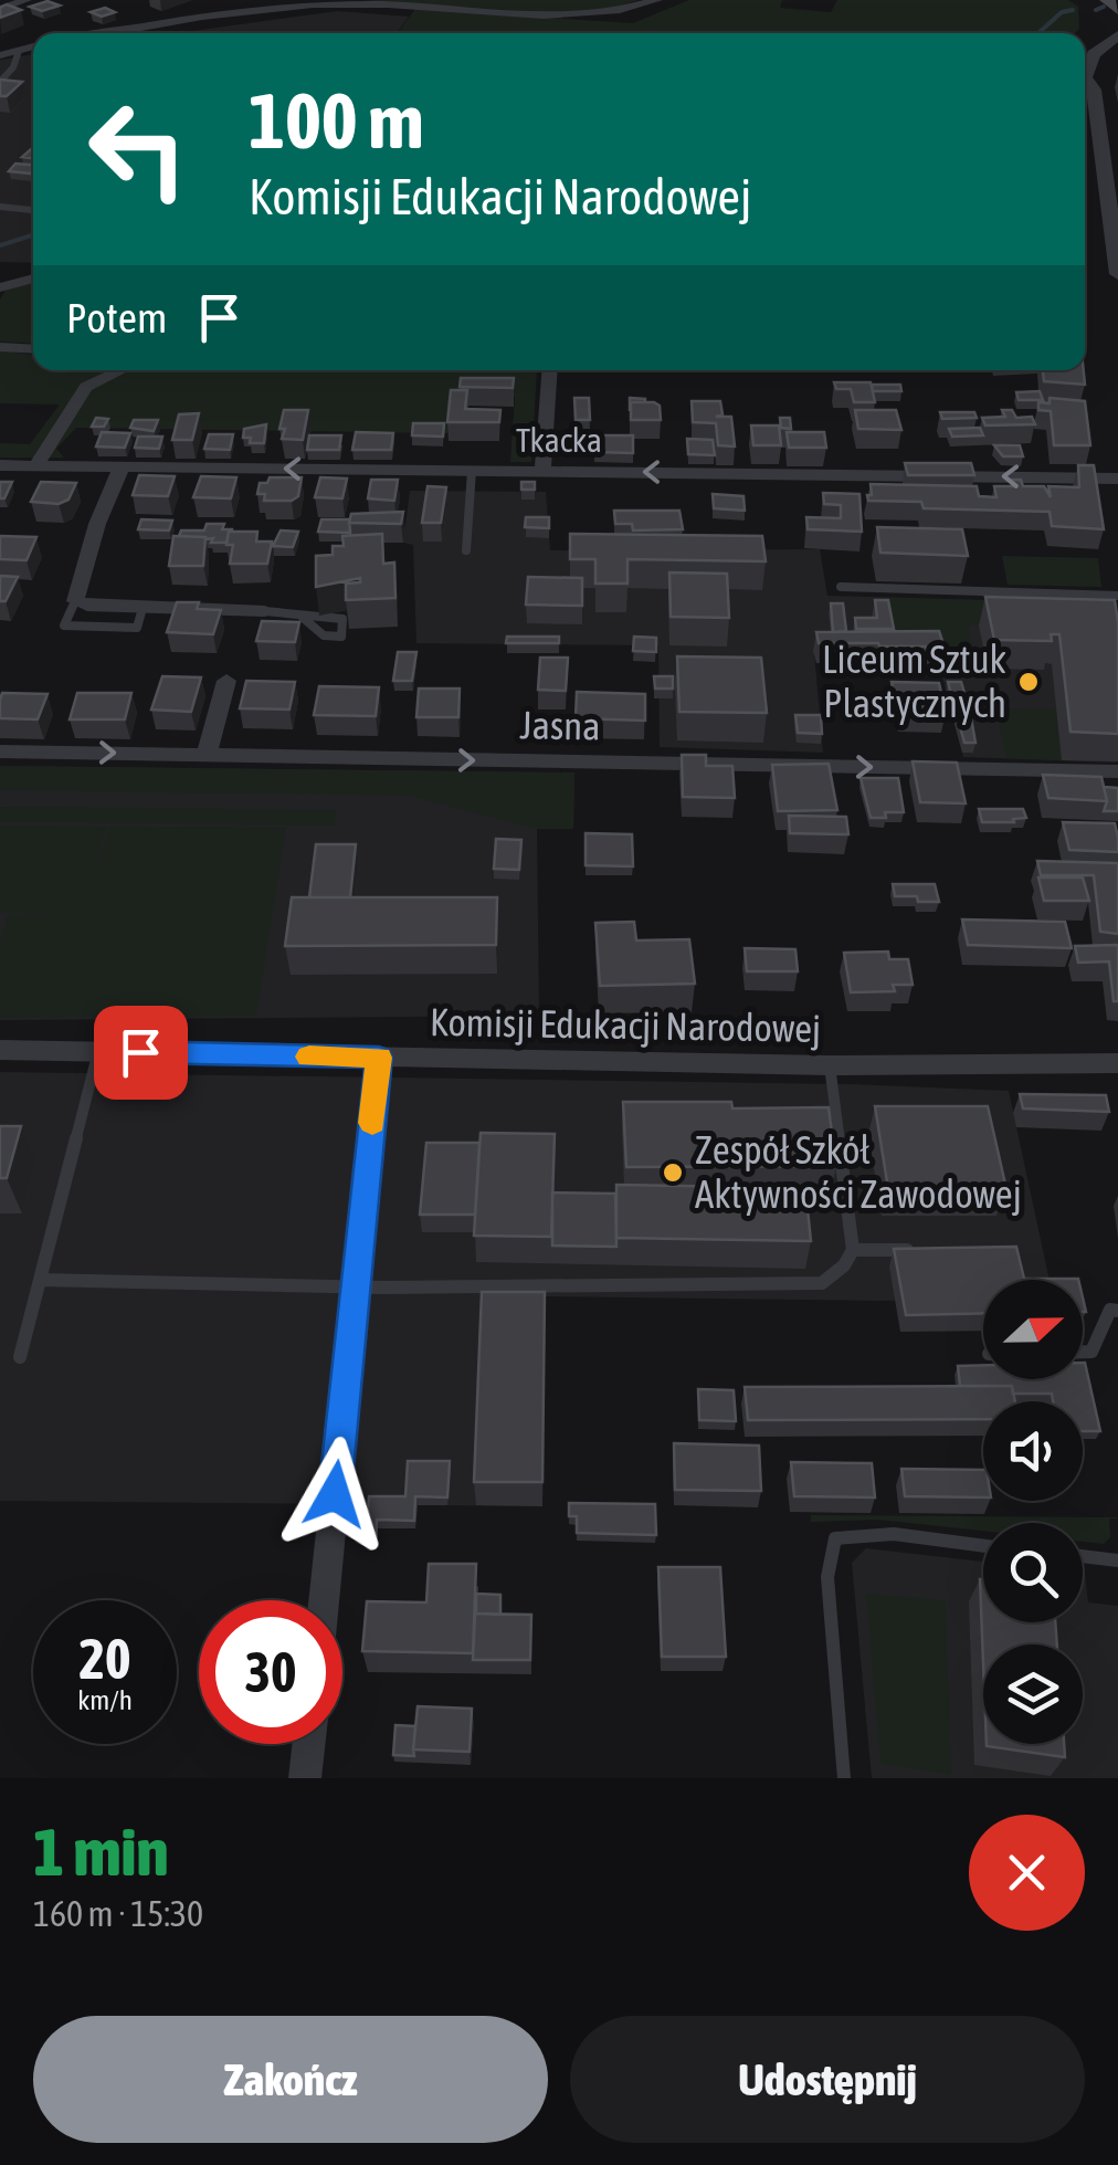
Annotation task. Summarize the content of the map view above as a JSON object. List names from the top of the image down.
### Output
{
  "streets": {
    "street": ["Tkacka", "Jasna", "Komisji Edukacji Narodowej"]
  },
  "one_way": ["Tkacka", "Jasna"],
  "places": ["Liceum Sztuk Plastycznych", "Zespół Szkół Aktywności Zawodowej"],
  "north": "right",
  "page": {
    "turn": ["100 m", "Komisji Edukacji Narodowej"],
    "then": "Potem",
    "speed": "20 km/h",
    "limit": "30",
    "heading": ["1 min", "160 m · 15:30"],
    "buttons": ["Zakończ", "Udostępnij"]
  }
}
